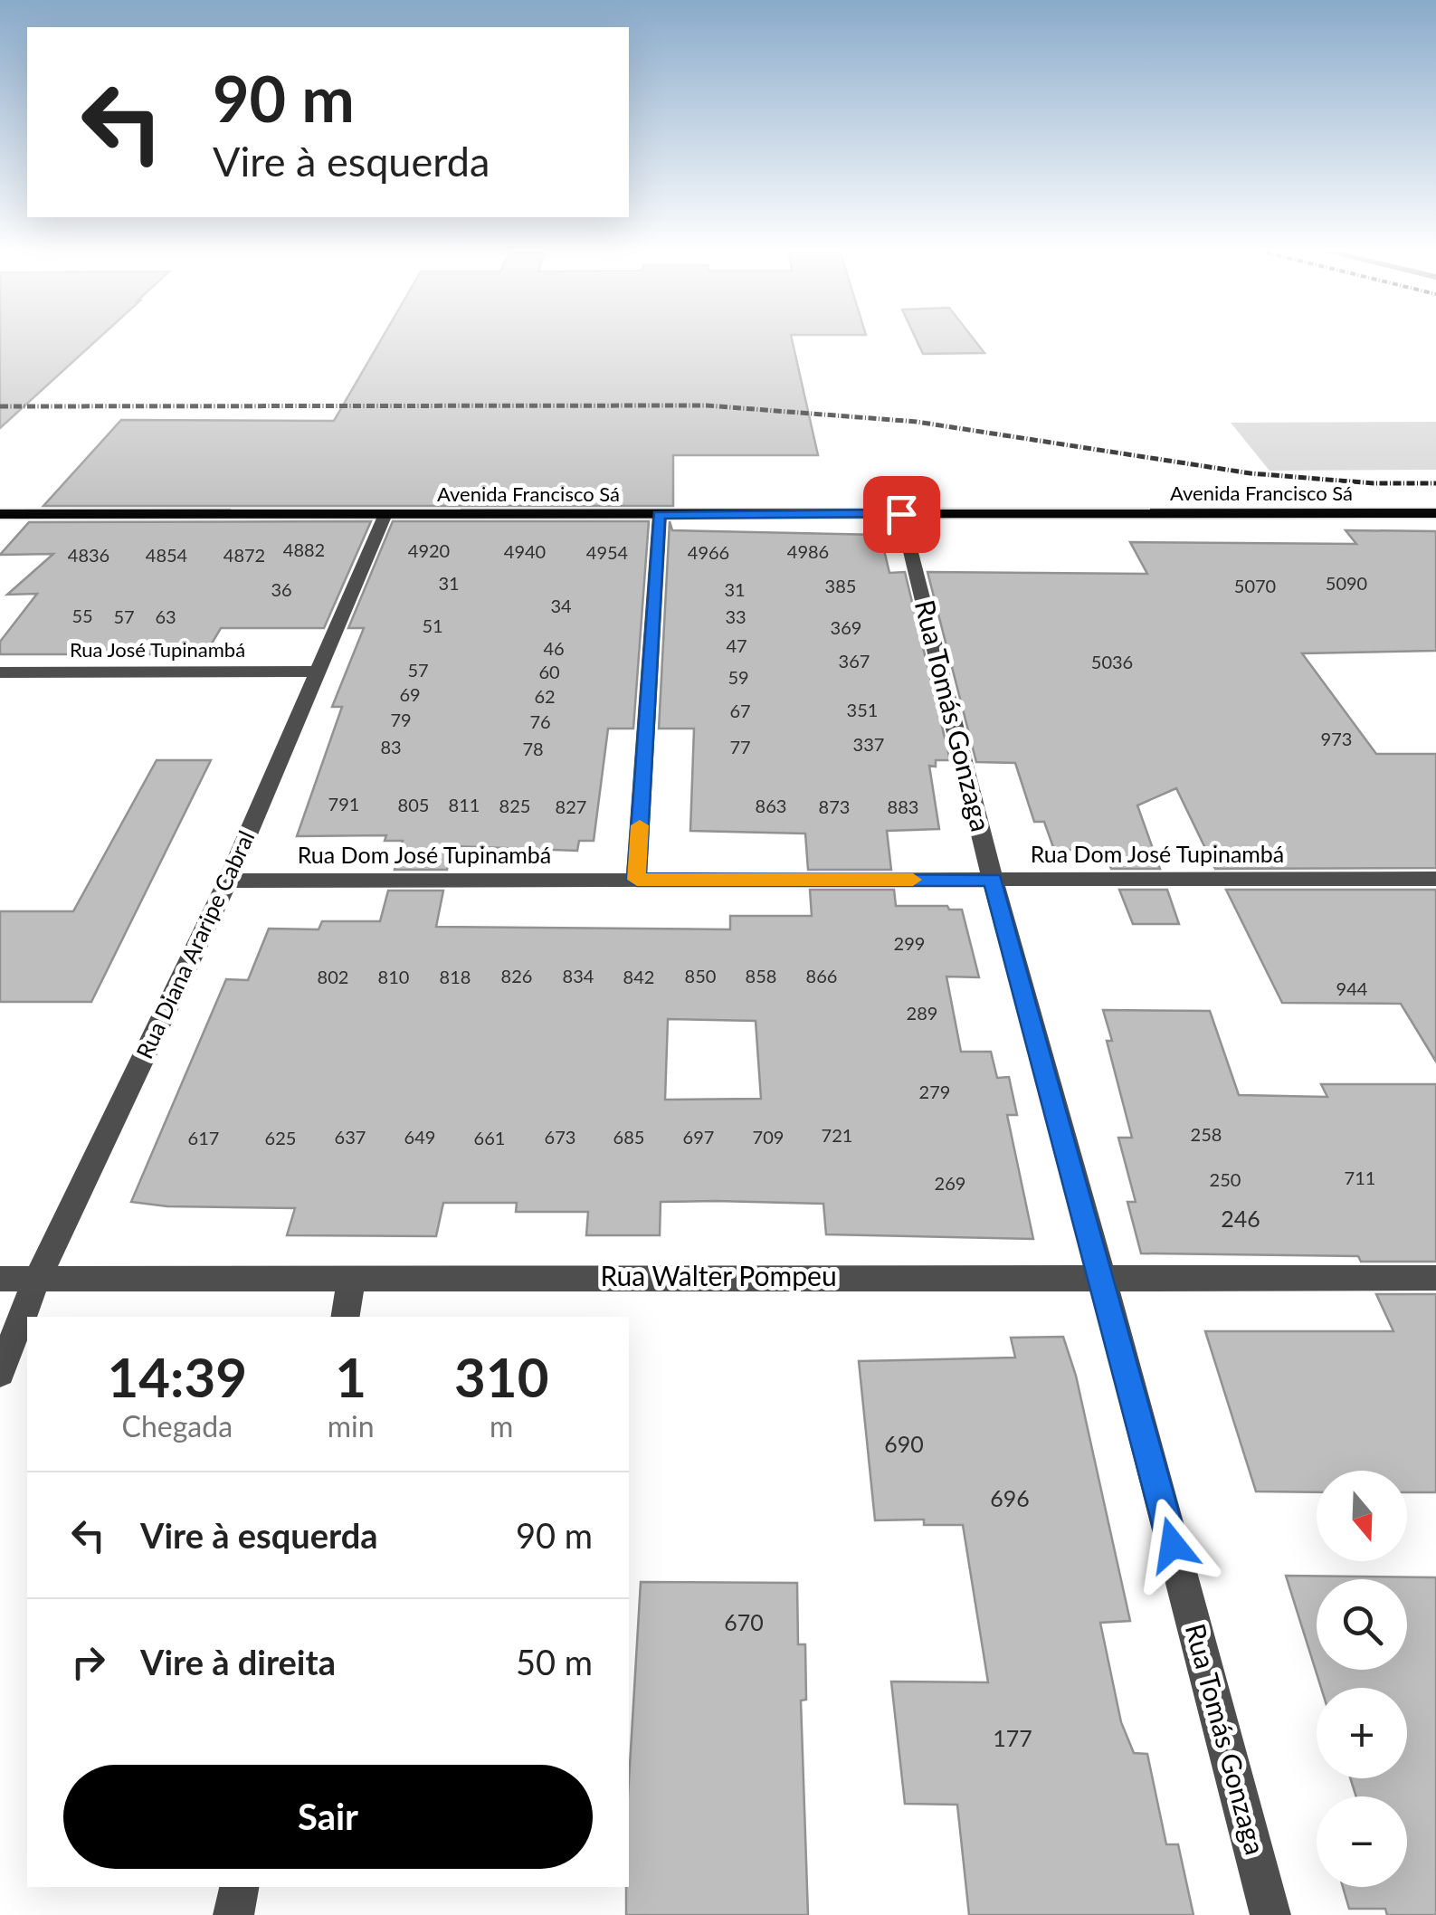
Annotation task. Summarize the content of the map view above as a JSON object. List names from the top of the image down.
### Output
{
  "streets": {
    "main road": ["Avenida Francisco Sá"],
    "street": [
      "Rua José Tupinambá",
      "Rua Tomás Gonzaga",
      "Rua Dom José Tupinambá",
      "Rua Diana Araripe Cabral",
      "Rua Walter Pompeu"
    ]
  },
  "crossings": [
    ["Avenida Francisco Sá", "Rua Tomás Gonzaga"],
    ["Avenida Francisco Sá", "Rua Diana Araripe Cabral"],
    ["Rua José Tupinambá", "Rua Diana Araripe Cabral"],
    ["Rua Tomás Gonzaga", "Rua Dom José Tupinambá"],
    ["Rua Tomás Gonzaga", "Rua Walter Pompeu"],
    ["Rua Dom José Tupinambá", "Rua Diana Araripe Cabral"],
    ["Rua Diana Araripe Cabral", "Rua Walter Pompeu"]
  ],
  "house_numbers": [
    "4882",
    "4920",
    "4940",
    "4986",
    "4954",
    "4966",
    "4836",
    "4854",
    "4872",
    "31",
    "5090",
    "385",
    "5070",
    "36",
    "31",
    "34",
    "55",
    "57",
    "63",
    "33",
    "51",
    "369",
    "47",
    "46",
    "367",
    "5036",
    "57",
    "60",
    "59",
    "69",
    "62",
    "351",
    "67",
    "79",
    "76",
    "973",
    "337",
    "83",
    "77",
    "78",
    "791",
    "805",
    "811",
    "825",
    "863",
    "827",
    "873",
    "883",
    "299",
    "826",
    "834",
    "850",
    "858",
    "866",
    "802",
    "810",
    "818",
    "842",
    "944",
    "289",
    "279",
    "258",
    "721",
    "637",
    "649",
    "673",
    "685",
    "697",
    "709",
    "617",
    "625",
    "661",
    "711",
    "250",
    "269",
    "246",
    "690",
    "696",
    "670",
    "177"
  ],
  "north": "bottom",
  "page": {
    "turn": ["90 m", "Vire à esquerda"],
    "eta": [
      "14:39",
      "Chegada",
      "1",
      "min",
      "310",
      "m"
    ],
    "map_buttons": ["+", "−"],
    "list": [
      {
        "name": "Vire à esquerda",
        "value": "90 m"
      },
      {
        "name": "Vire à direita",
        "value": "50 m"
      }
    ],
    "buttons": "Sair"
  }
}
